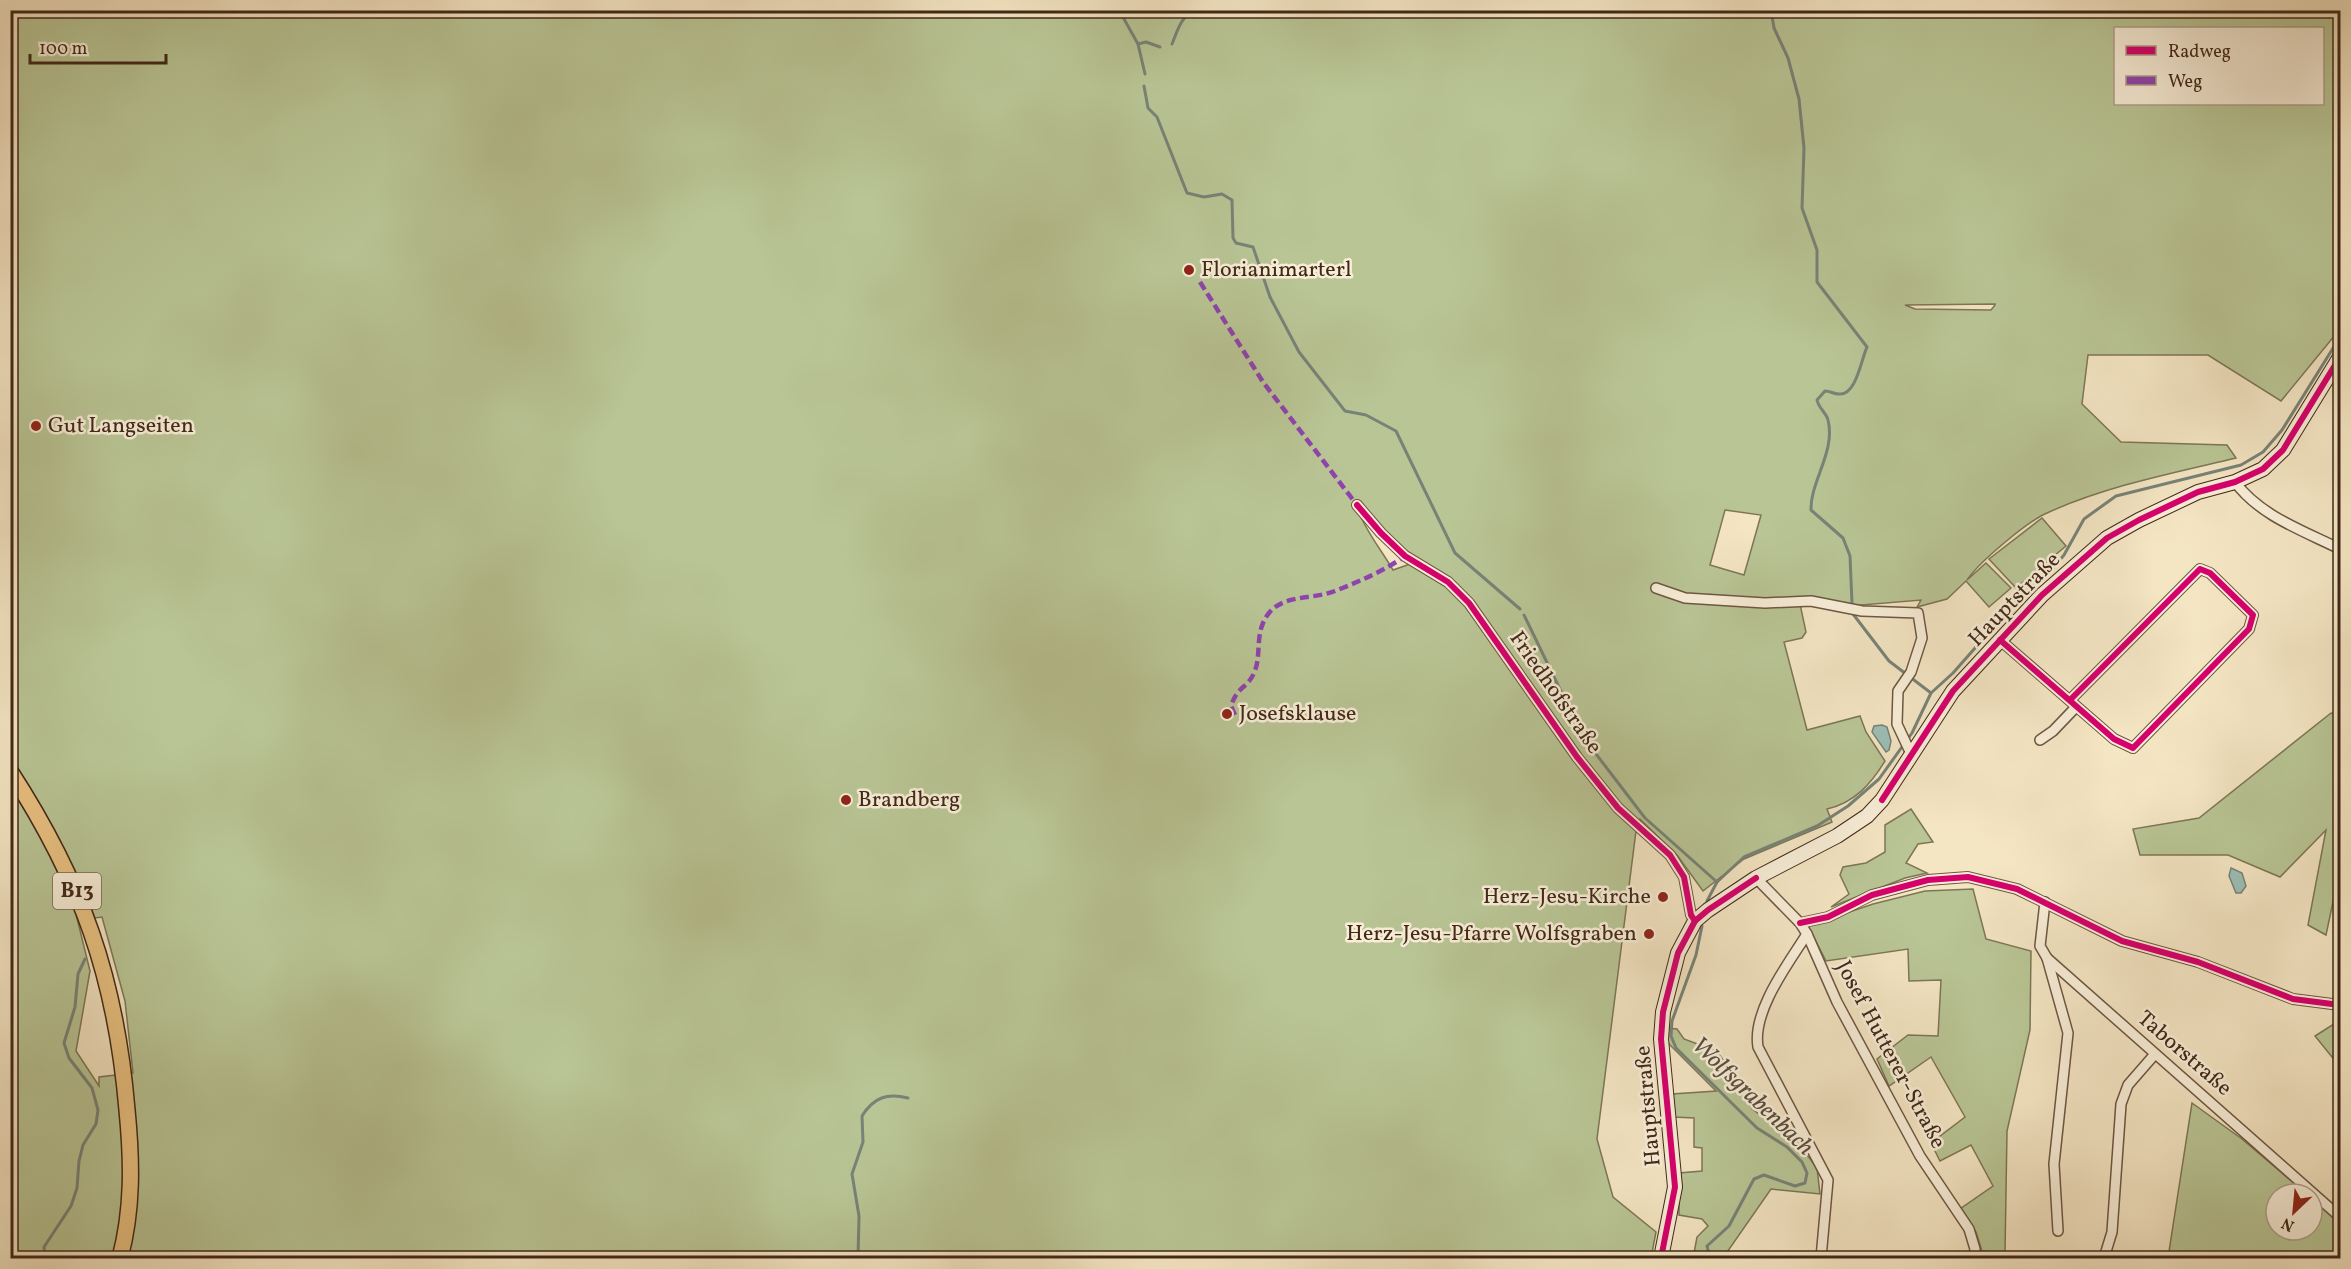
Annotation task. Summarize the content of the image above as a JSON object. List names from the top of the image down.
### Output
{
  "streets": {
    "main road": ["Hauptstraße", "B13"],
    "street": ["Friedhofstraße", "Taborstraße", "Josef Hutterer-Straße"]
  },
  "crossings": [
    ["Hauptstraße", "Friedhofstraße"],
    ["Hauptstraße", "Josef Hutterer-Straße"]
  ],
  "water": ["Wolfsgrabenbach"],
  "places": [
    "Florianimarterl",
    "Gut Langseiten",
    "Josefsklause",
    "Brandberg",
    "Herz-Jesu-Kirche",
    "Herz-Jesu-Pfarre Wolfsgraben"
  ],
  "legend": ["Radweg", "Weg"],
  "scale_bar": "100 m",
  "north": "bottom left"
}
